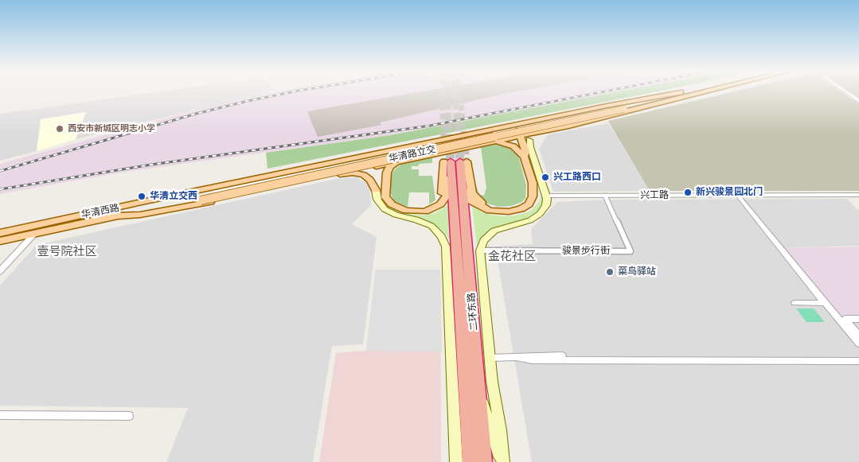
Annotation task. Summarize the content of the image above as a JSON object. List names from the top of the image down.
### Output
{
  "streets": {
    "highway": ["二环东路"],
    "main road": ["华清路立交", "华清西路"],
    "street": ["兴工路", "骏景步行街"]
  },
  "crossings": [
    ["华清路立交", "华清西路"],
    ["兴工路", "骏景步行街"]
  ],
  "districts": ["壹号院社区", "金花社区"],
  "places": [
    "西安市新城区明志小学",
    "兴工路西口",
    "新兴骏景园北门",
    "华清立交西",
    "菜鸟驿站"
  ]
}
